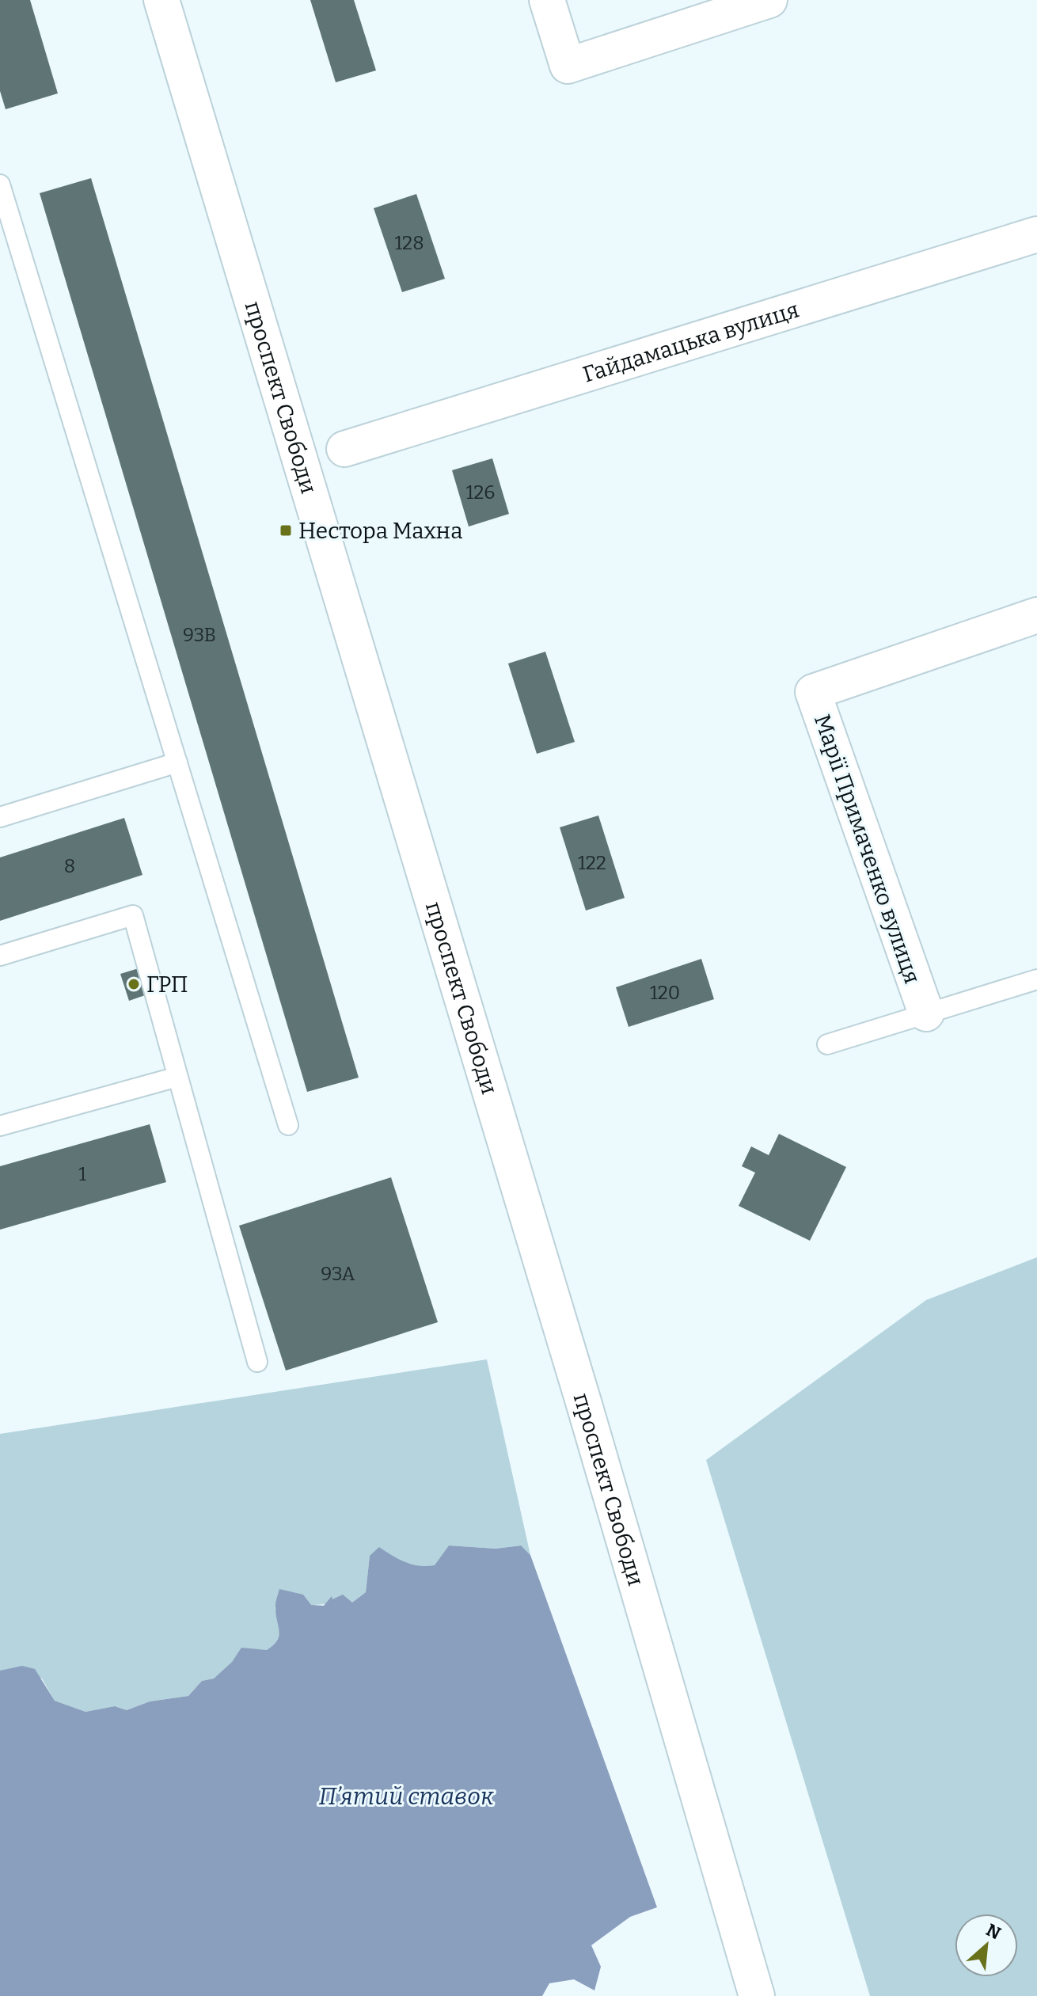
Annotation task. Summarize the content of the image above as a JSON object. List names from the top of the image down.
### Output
{
  "streets": {
    "street": ["Гайдамацька вулиця", "проспект Свободи", "Марії Примаченко вулиця"]
  },
  "water": ["П’ятий ставок"],
  "places": {
    "transit": ["Нестора Махна"],
    "other": ["ГРП"]
  },
  "house_numbers": [
    "128",
    "126",
    "93В",
    "122",
    "8",
    "120",
    "1",
    "93А"
  ],
  "north": "top right"
}
